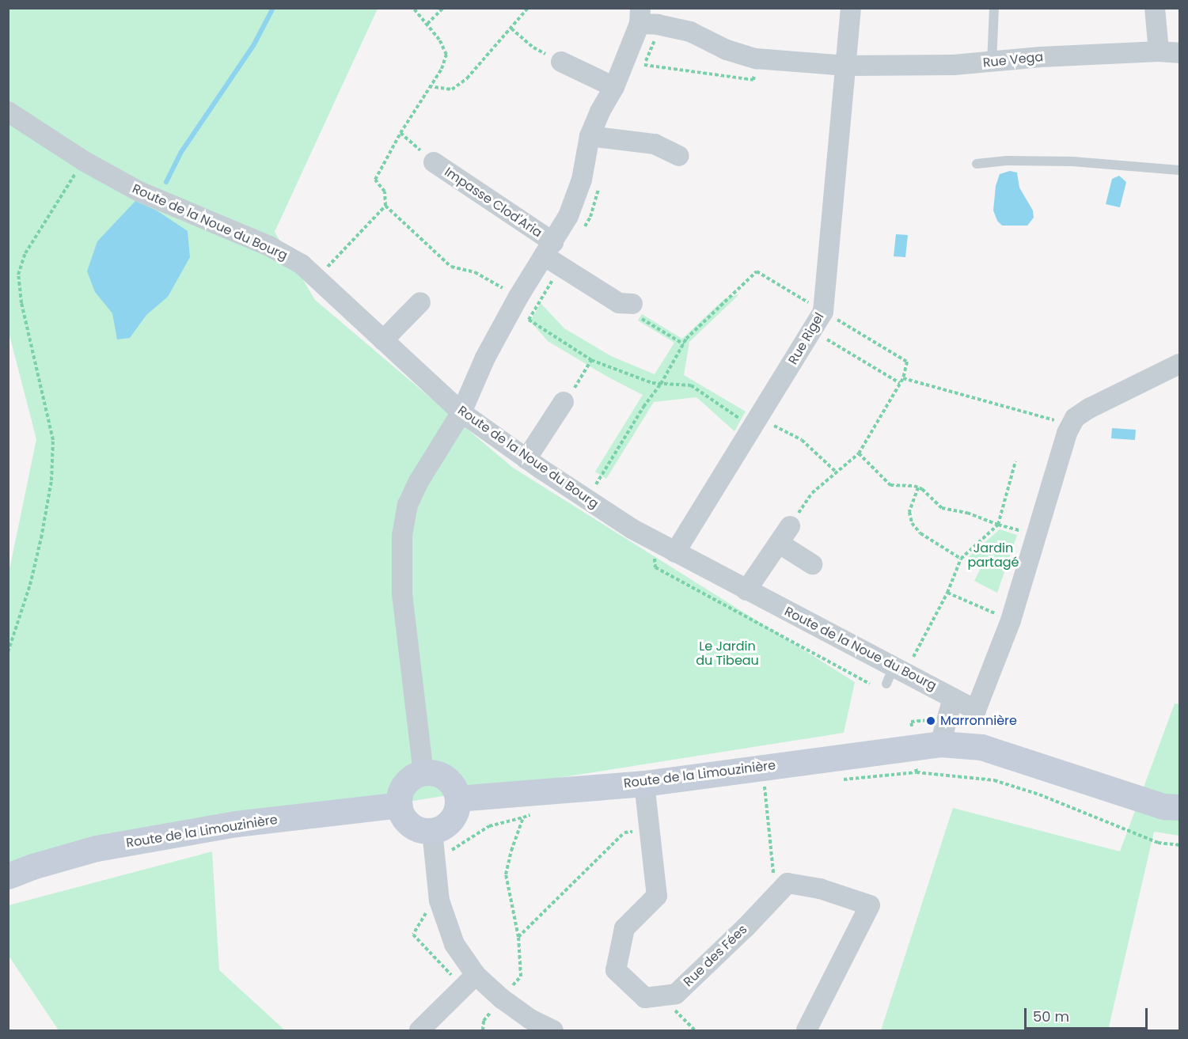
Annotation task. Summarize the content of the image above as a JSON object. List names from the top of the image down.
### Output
{
  "streets": {
    "street": [
      "Rue Vega",
      "Impasse Clod'Aria",
      "Route de la Noue du Bourg",
      "Rue Rigel",
      "Route de la Limouzinière",
      "Rue des Fées"
    ]
  },
  "crossings": [
    ["Rue Vega", "Rue Rigel"],
    ["Route de la Noue du Bourg", "Rue Rigel"],
    ["Route de la Limouzinière", "Rue des Fées"]
  ],
  "parks": ["Jardin partagé", "Le Jardin du Tibeau"],
  "places": ["Marronnière"],
  "scale_bar": "50 m"
}
